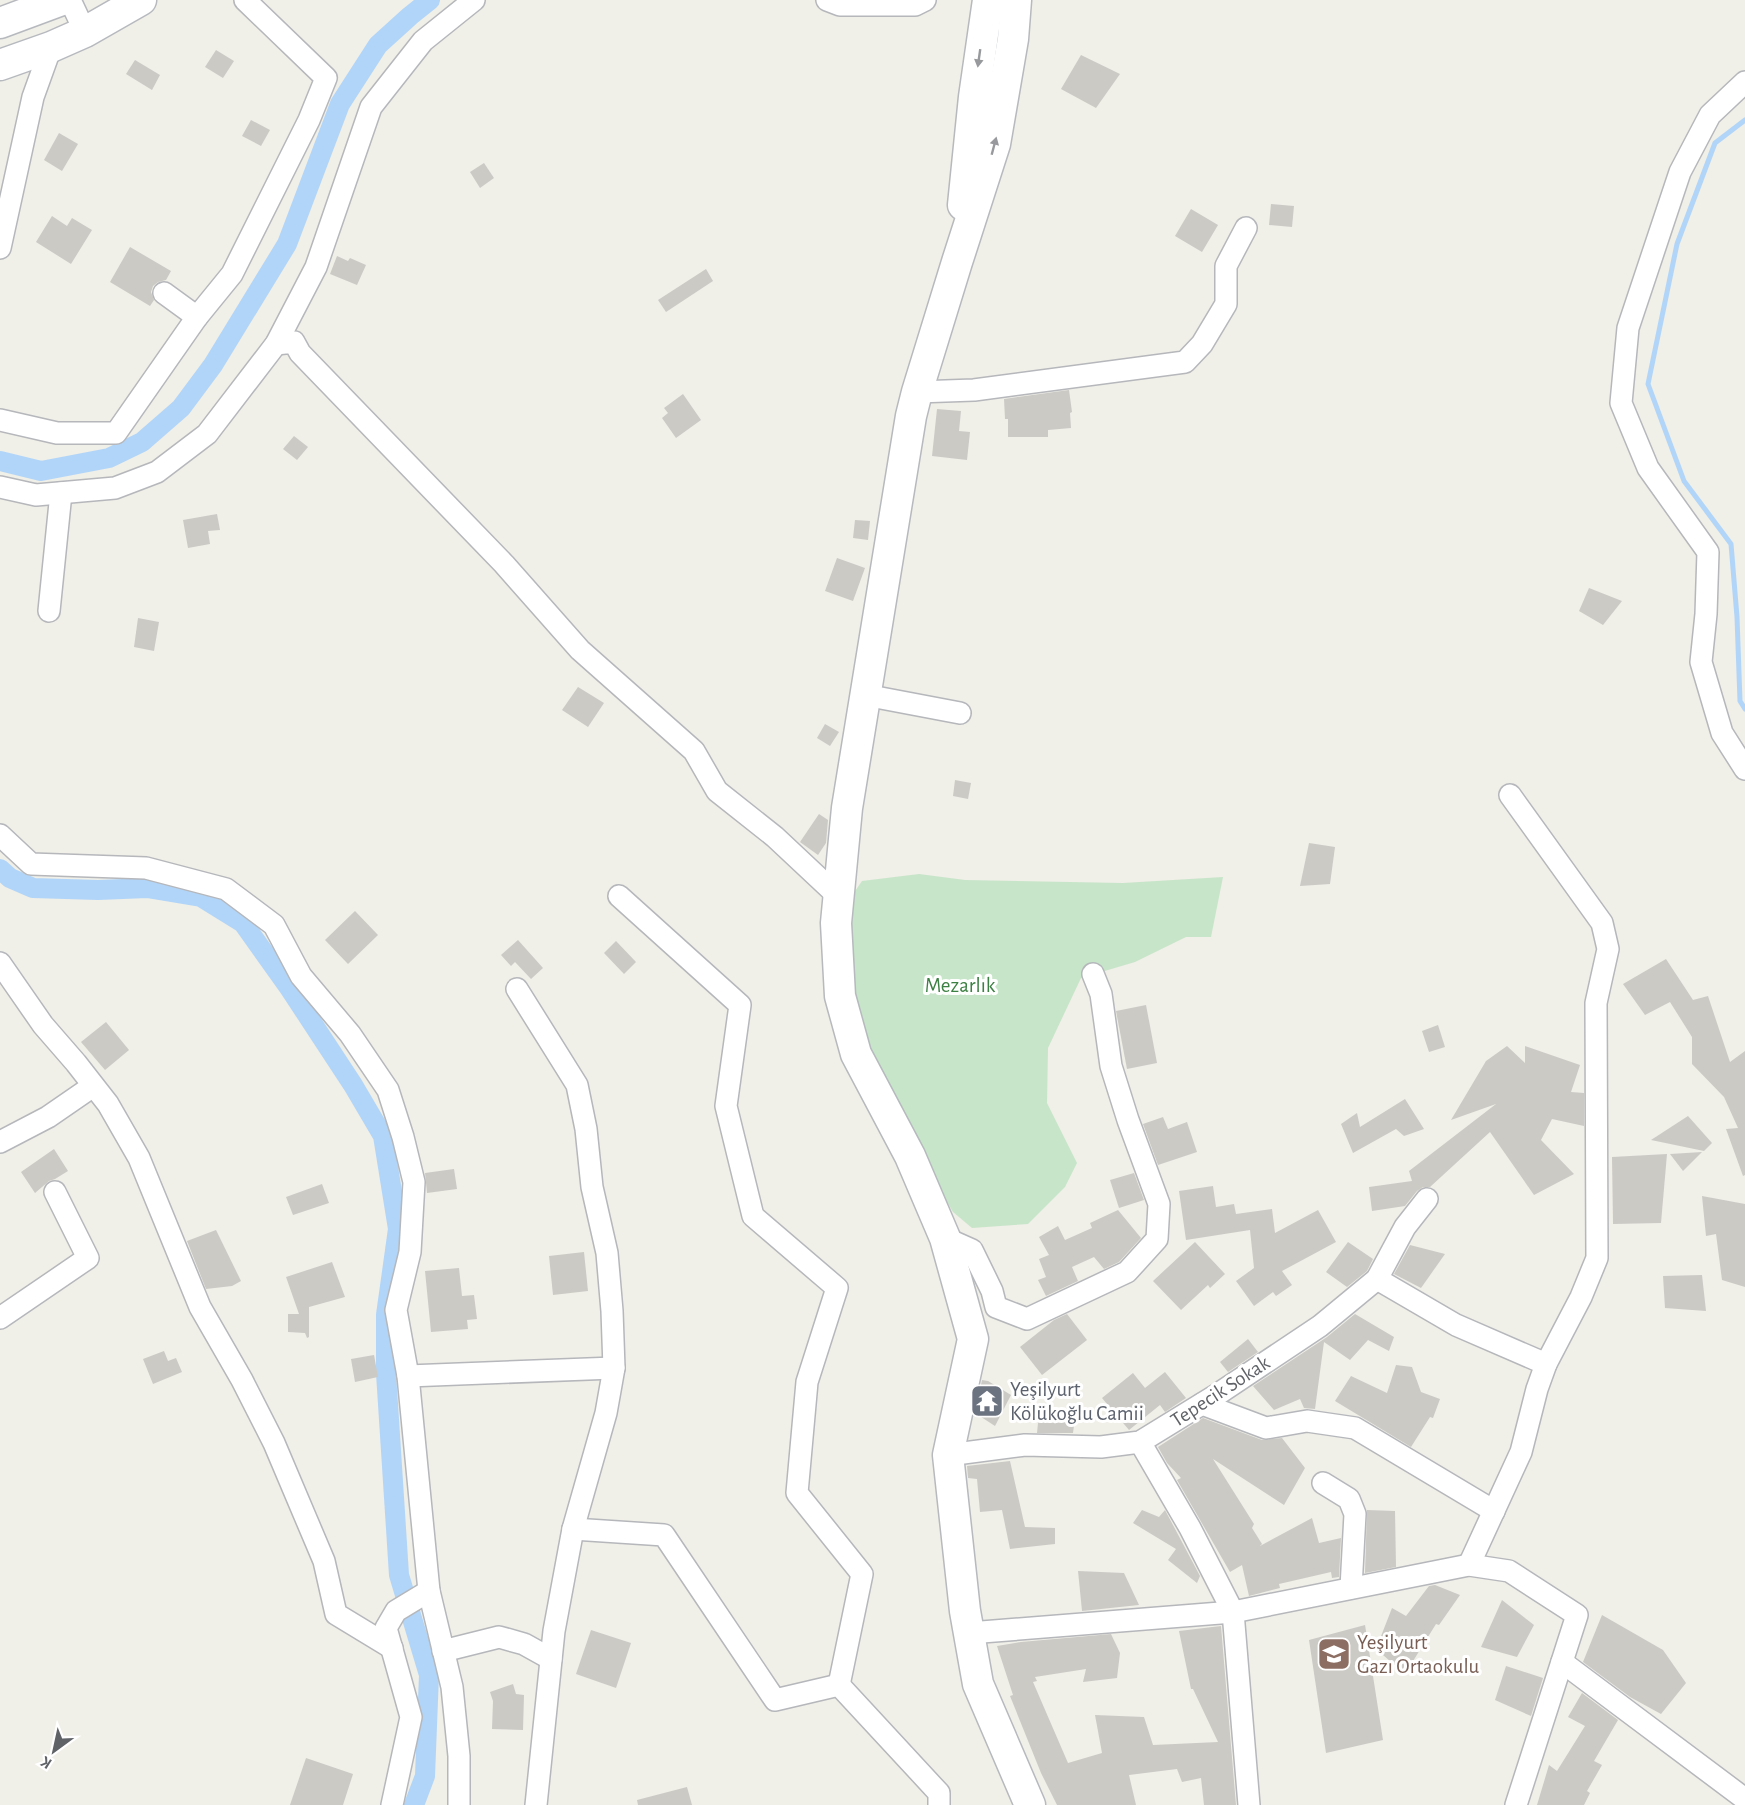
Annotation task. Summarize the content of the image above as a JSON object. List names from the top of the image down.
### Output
{
  "streets": {
    "street": ["Tepecik Sokak"]
  },
  "parks": ["Mezarlık"],
  "places": {
    "temple": ["Yeşilyurt Kölükoğlu Camii"],
    "school or university": ["Yeşilyurt Gazı Ortaokulu"]
  },
  "north": "bottom left"
}
